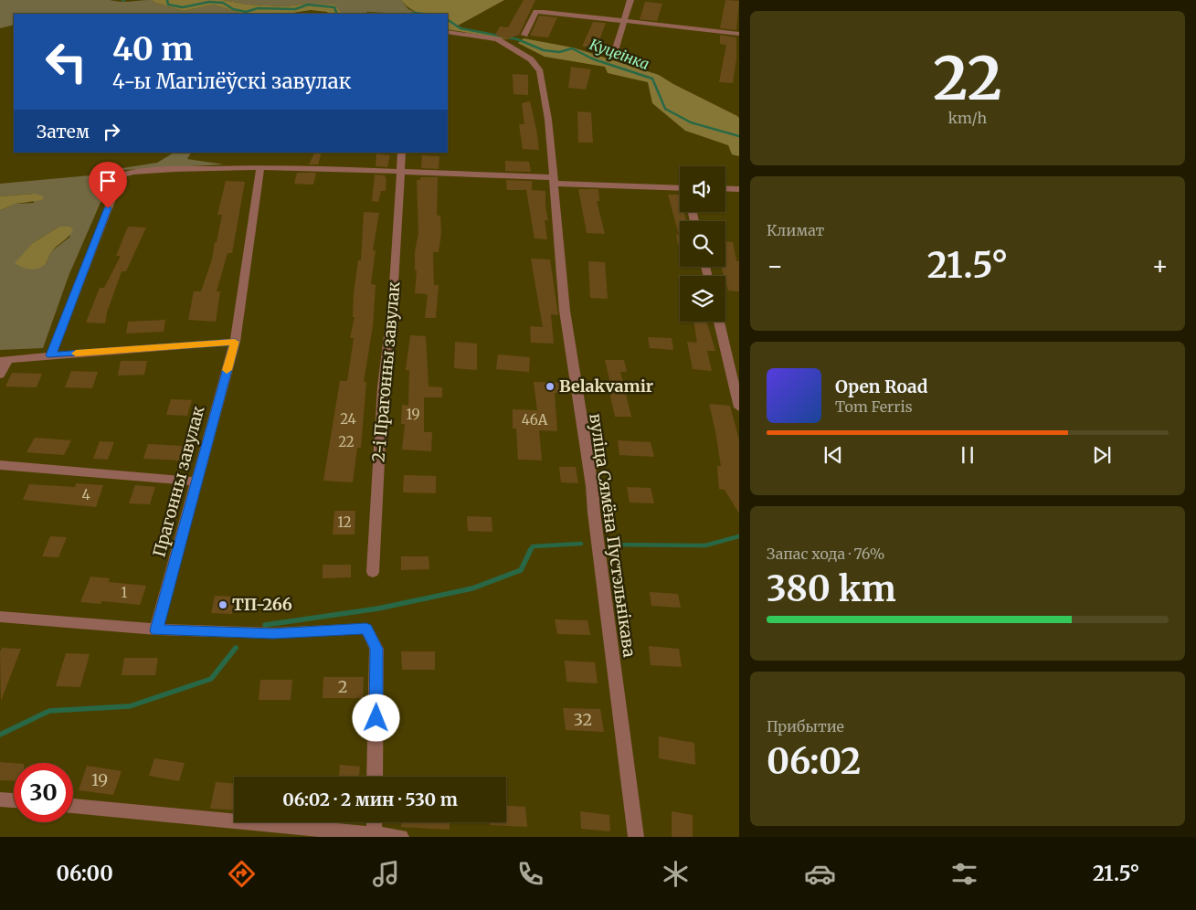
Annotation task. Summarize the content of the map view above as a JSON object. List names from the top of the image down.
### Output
{
  "streets": {
    "street": ["2-і Прагонны завулак", "Прагонны завулак", "вуліца Сямёна Пустэльнікава"]
  },
  "water": ["Куцеінка"],
  "places": ["Belakvamir", "ТП-266"],
  "house_numbers": [
    "19",
    "24",
    "46А",
    "22",
    "4",
    "12",
    "1",
    "2",
    "32",
    "19"
  ],
  "page": {
    "tile": [
      ["22", "km/h"],
      "Климат",
      ["Запас хода · 76%", "380 km"],
      ["Прибытие", "06:02"]
    ],
    "turn": ["40 m", "4-ы Магілёўскі завулак"],
    "then": "Затем",
    "heat": ["−", "21.5°", "+"],
    "song": ["Open Road", "Tom Ferris"],
    "limit": "30",
    "trip": "06:02 · 2 мин · 530 m",
    "tabs": ["06:00", "21.5°"]
  }
}
